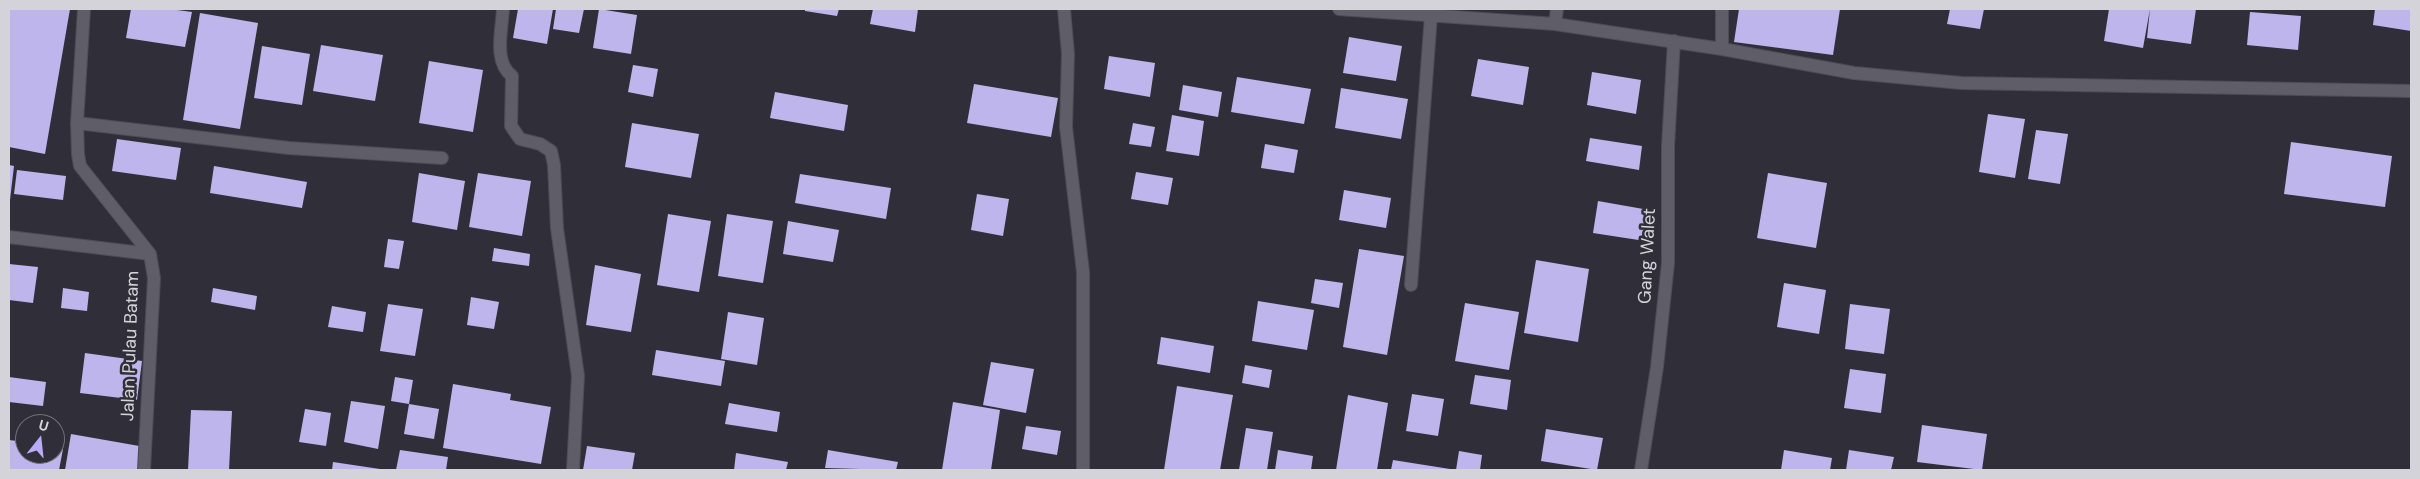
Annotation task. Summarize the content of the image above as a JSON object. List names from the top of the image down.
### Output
{
  "streets": {
    "street": ["Gang Walet", "Jalan Pulau Batam"]
  },
  "north": "top"
}
